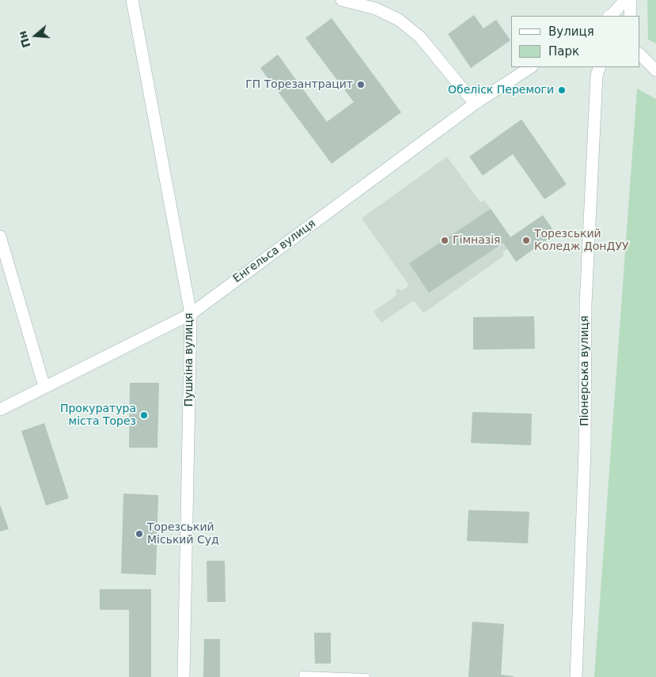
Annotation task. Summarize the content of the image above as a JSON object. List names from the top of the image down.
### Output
{
  "streets": {
    "street": ["Енгельса вулиця", "Пушкіна вулиця", "Піонерська вулиця"]
  },
  "crossings": [
    ["Енгельса вулиця", "Пушкіна вулиця"]
  ],
  "places": [
    "ГП Торезантрацит",
    "Обеліск Перемоги",
    "Гімназія",
    "Торезський Коледж ДонДУУ",
    "Прокуратура міста Торез",
    "Торезський Міський Суд"
  ],
  "legend": ["Вулиця", "Парк"],
  "north": "left"
}
